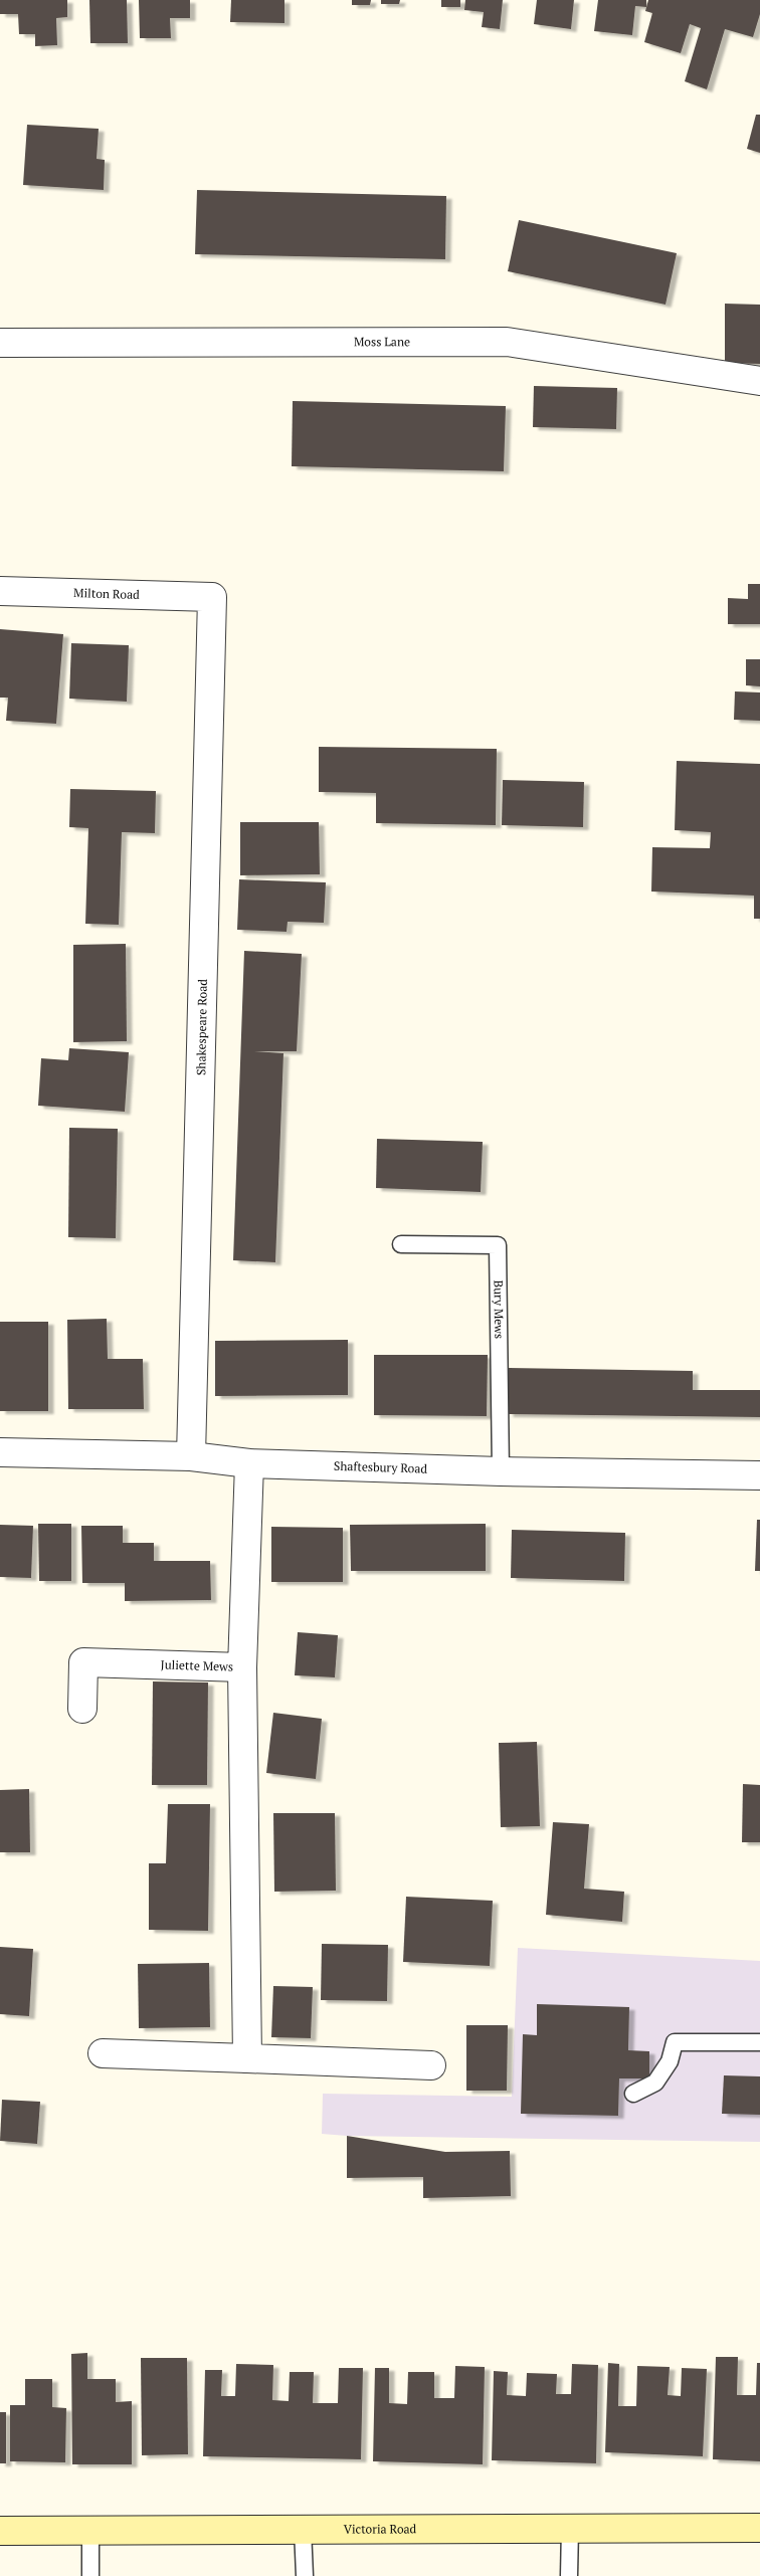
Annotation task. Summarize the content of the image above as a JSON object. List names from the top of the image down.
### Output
{
  "streets": {
    "street": [
      "Moss Lane",
      "Milton Road",
      "Shakespeare Road",
      "Shaftesbury Road",
      "Juliette Mews",
      "Victoria Road"
    ],
    "lane": ["Bury Mews"]
  },
  "crossings": [
    ["Milton Road", "Shakespeare Road"],
    ["Shakespeare Road", "Shaftesbury Road"],
    ["Bury Mews", "Shaftesbury Road"],
    ["Shaftesbury Road", "Juliette Mews"]
  ]
}
